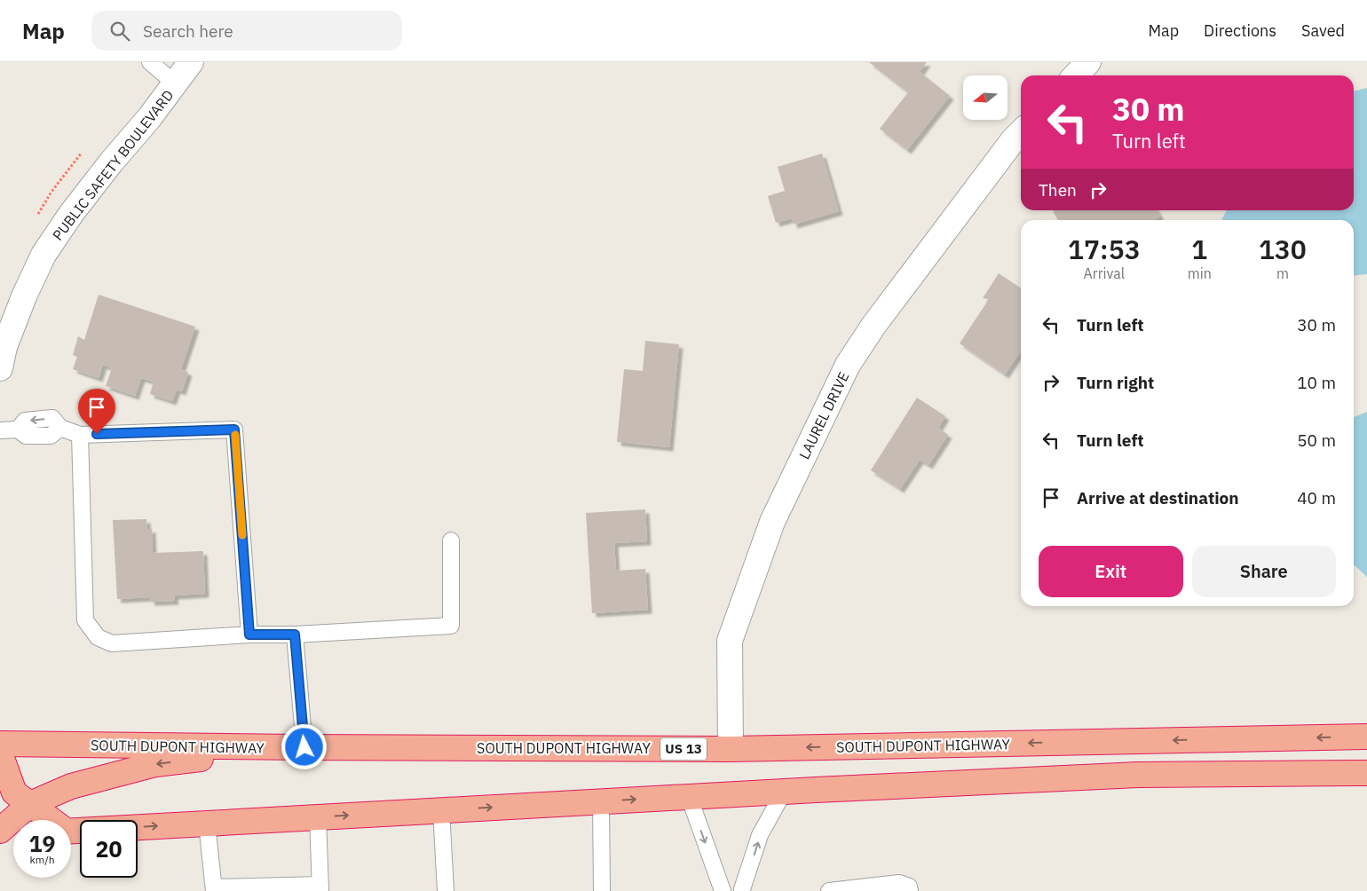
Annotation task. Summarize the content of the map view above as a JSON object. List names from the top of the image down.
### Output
{
  "streets": {
    "highway": ["SOUTH DUPONT HIGHWAY", "US 13"],
    "street": ["PUBLIC SAFETY BOULEVARD", "LAUREL DRIVE"]
  },
  "crossings": [
    ["LAUREL DRIVE", "SOUTH DUPONT HIGHWAY"]
  ],
  "north": "left",
  "page": {
    "header": "Map",
    "search": "Search here",
    "nav": ["Map", "Directions", "Saved"],
    "turn": ["30 m", "Turn left"],
    "then": "Then",
    "eta": [
      "17:53",
      "Arrival",
      "1",
      "min",
      "130",
      "m"
    ],
    "list": [
      {
        "name": "Turn left",
        "value": "30 m"
      },
      {
        "name": "Turn right",
        "value": "10 m"
      },
      {
        "name": "Turn left",
        "value": "50 m"
      },
      {
        "name": "Arrive at destination",
        "value": "40 m"
      }
    ],
    "buttons": ["Exit", "Share"],
    "speed": "19 km/h",
    "limit": "20"
  }
}
